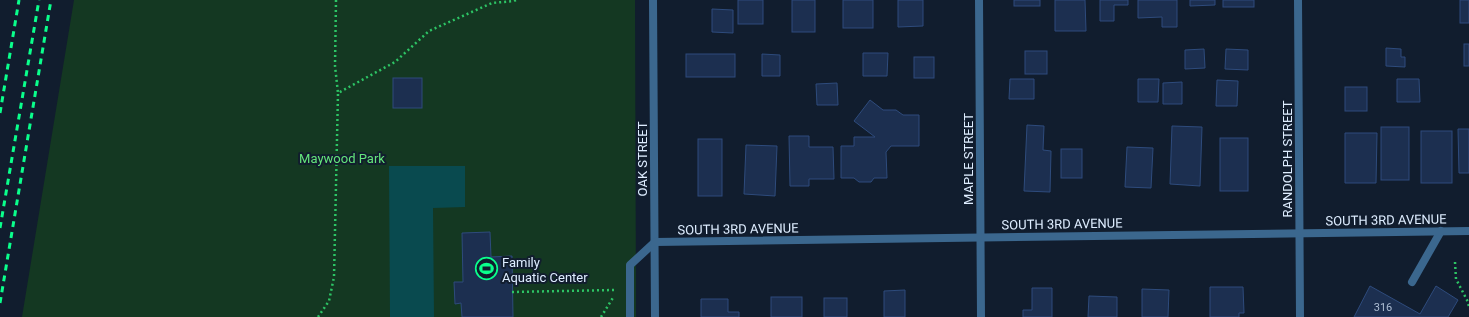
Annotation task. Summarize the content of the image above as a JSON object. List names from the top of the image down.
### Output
{
  "streets": {
    "street": [
      "OAK STREET",
      "MAPLE STREET",
      "RANDOLPH STREET",
      "SOUTH 3RD AVENUE"
    ]
  },
  "crossings": [
    ["OAK STREET", "SOUTH 3RD AVENUE"],
    ["MAPLE STREET", "SOUTH 3RD AVENUE"],
    ["RANDOLPH STREET", "SOUTH 3RD AVENUE"]
  ],
  "parks": ["Maywood Park"],
  "places": {
    "sports": ["Family Aquatic Center"]
  },
  "house_numbers": ["316"]
}
